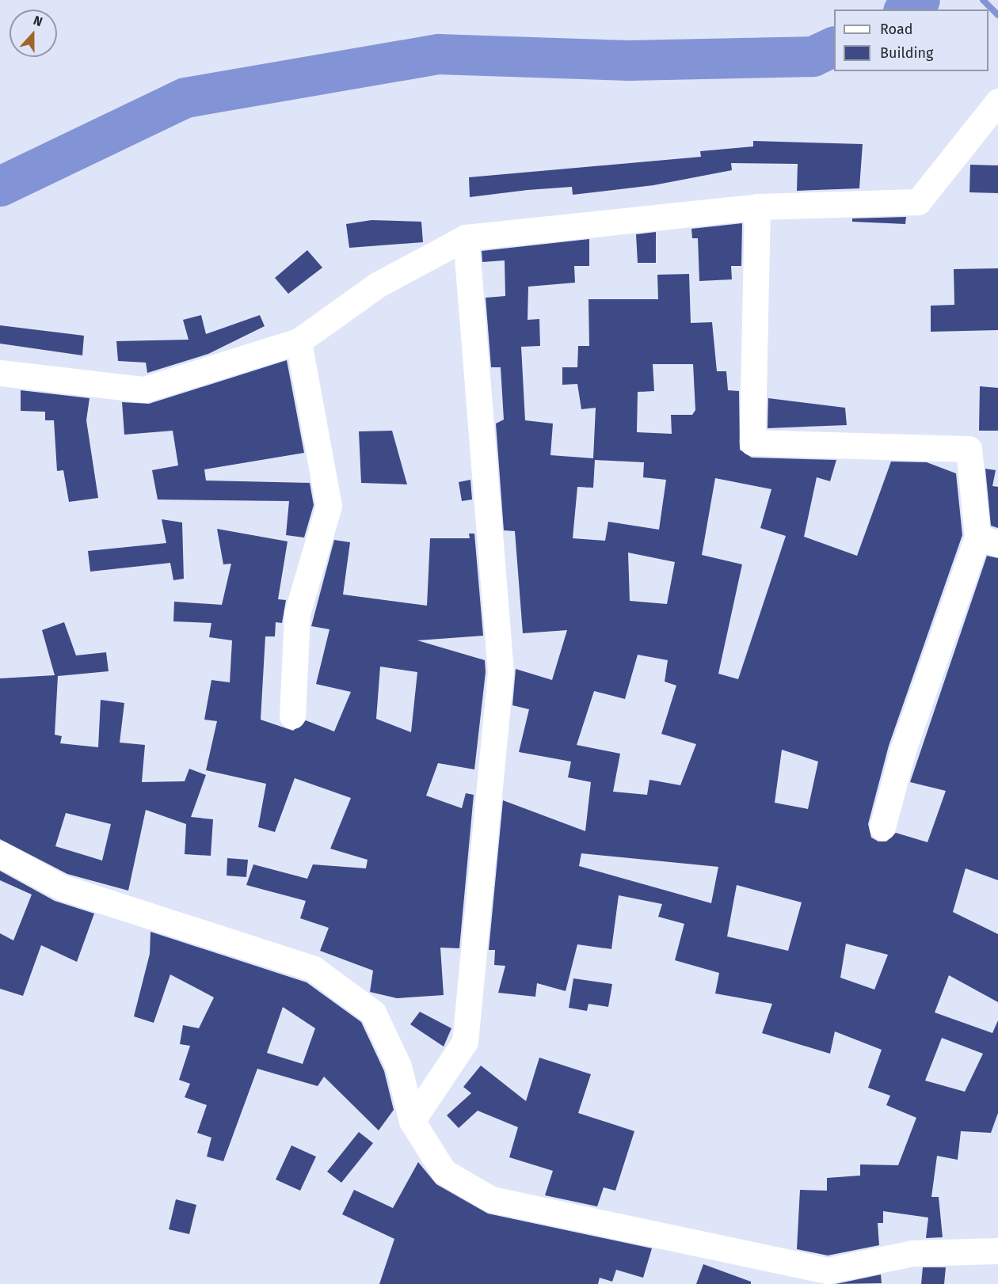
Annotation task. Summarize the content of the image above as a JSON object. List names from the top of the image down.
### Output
{
  "legend": ["Road", "Building"],
  "north": "top"
}
